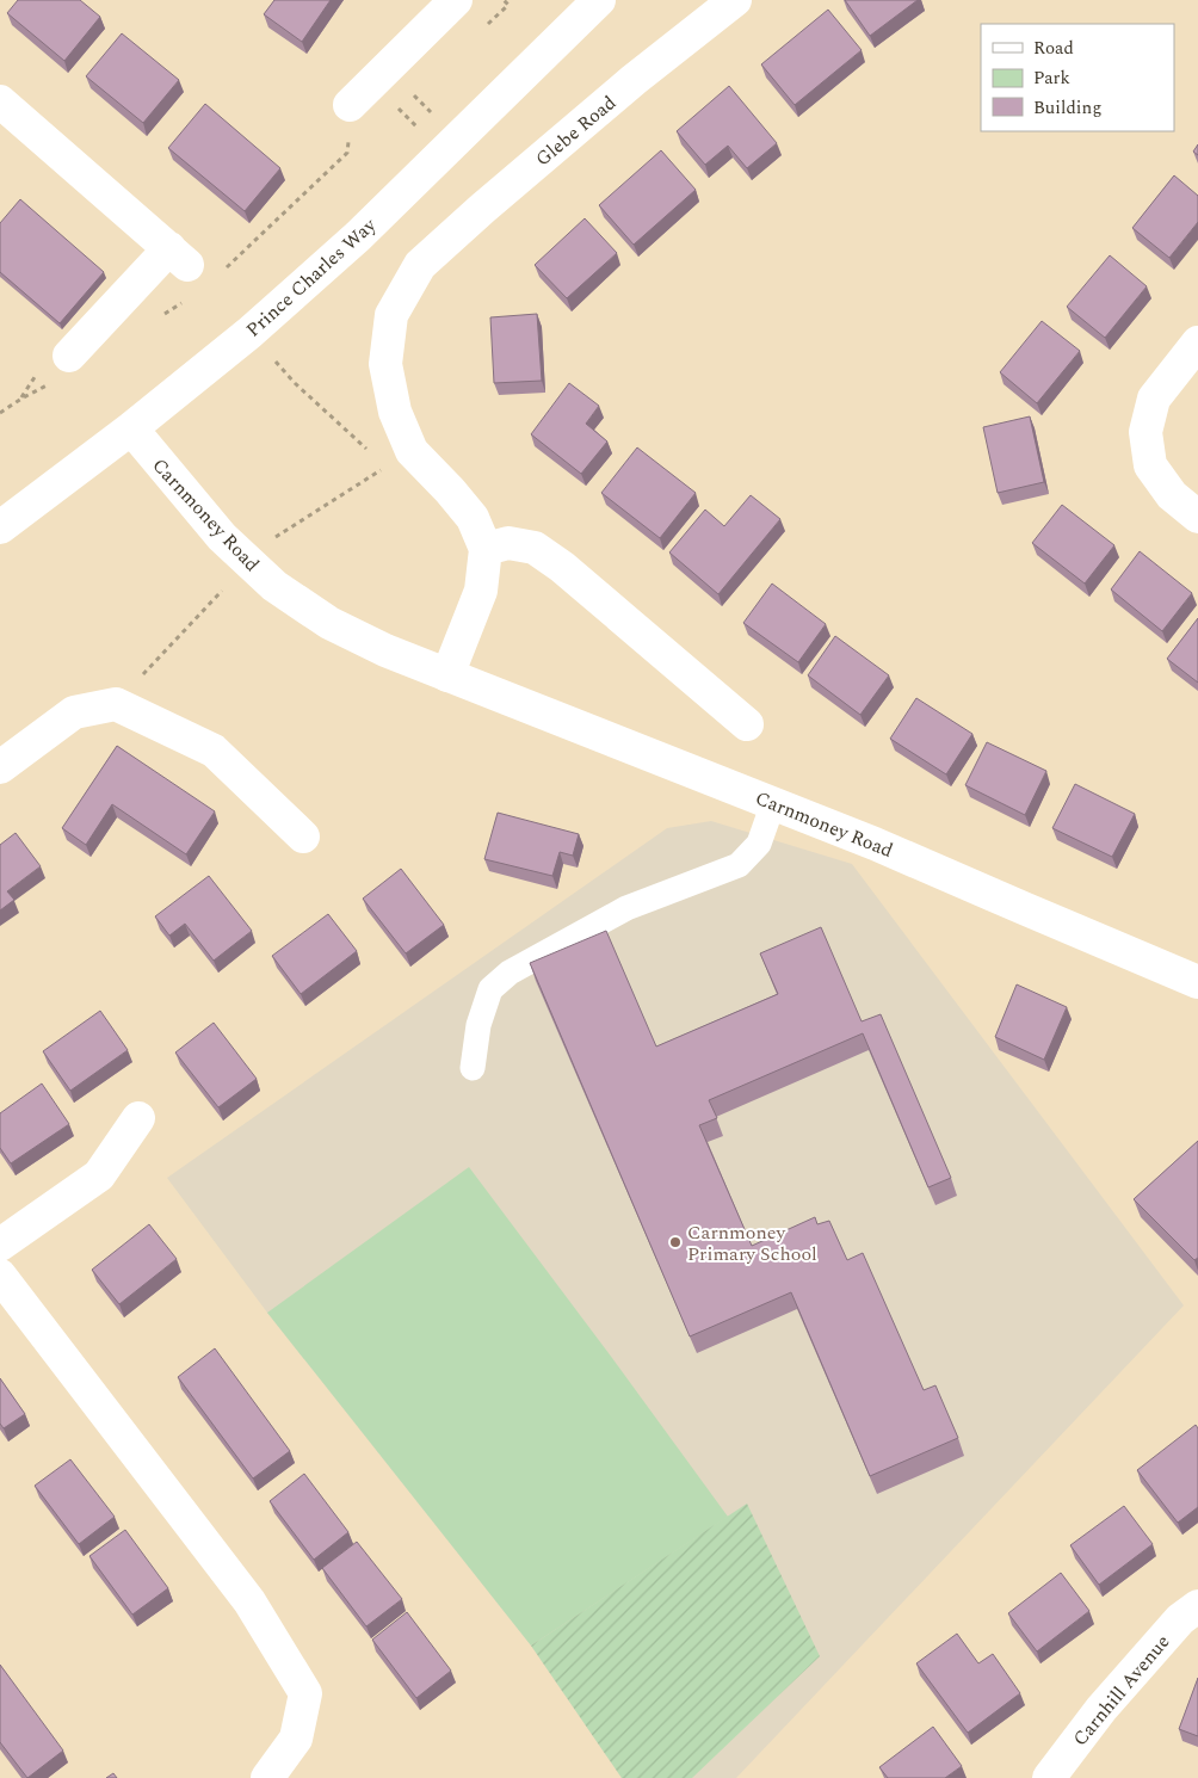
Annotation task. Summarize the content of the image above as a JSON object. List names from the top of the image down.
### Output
{
  "streets": {
    "street": [
      "Glebe Road",
      "Prince Charles Way",
      "Carnmoney Road",
      "Carnhill Avenue"
    ]
  },
  "crossings": [
    ["Prince Charles Way", "Carnmoney Road"]
  ],
  "places": ["Carnmoney Primary School"],
  "legend": ["Road", "Park", "Building"]
}
